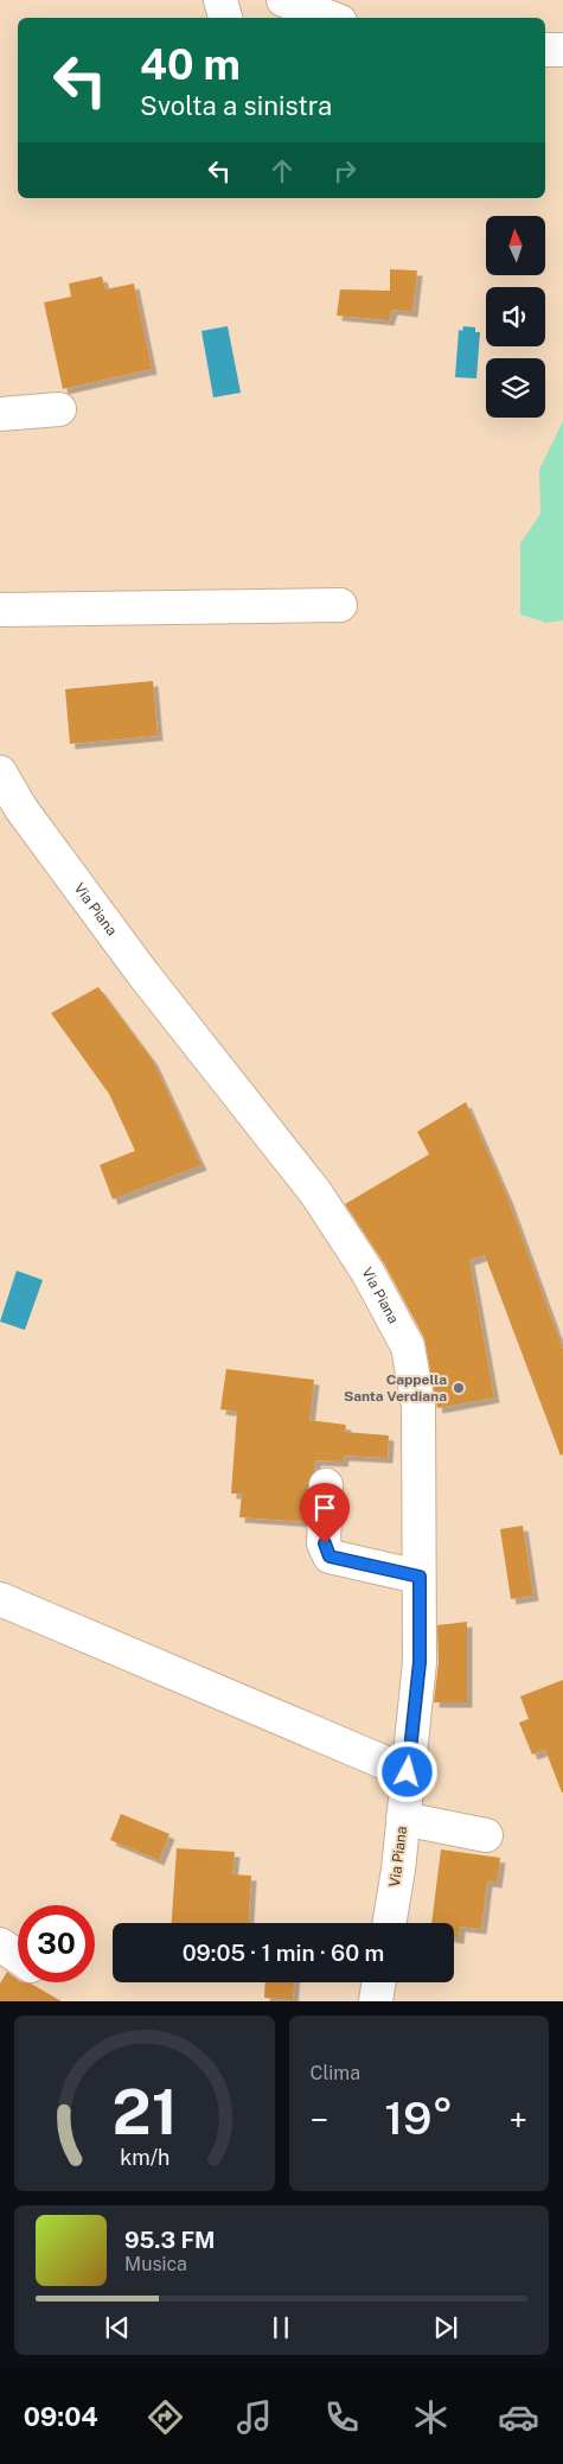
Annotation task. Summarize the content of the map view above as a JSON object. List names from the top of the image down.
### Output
{
  "streets": {
    "street": ["Via Piana"]
  },
  "places": ["Cappella Santa Verdiana"],
  "north": "top",
  "page": {
    "turn": ["40 m", "Svolta a sinistra"],
    "limit": "30",
    "trip": "09:05 · 1 min · 60 m",
    "tile": "Clima",
    "heat": ["−", "19°", "+"],
    "song": ["95.3 FM", "Musica"],
    "tabs": "09:04",
    "gauge": ["21", "km/h"]
  }
}
